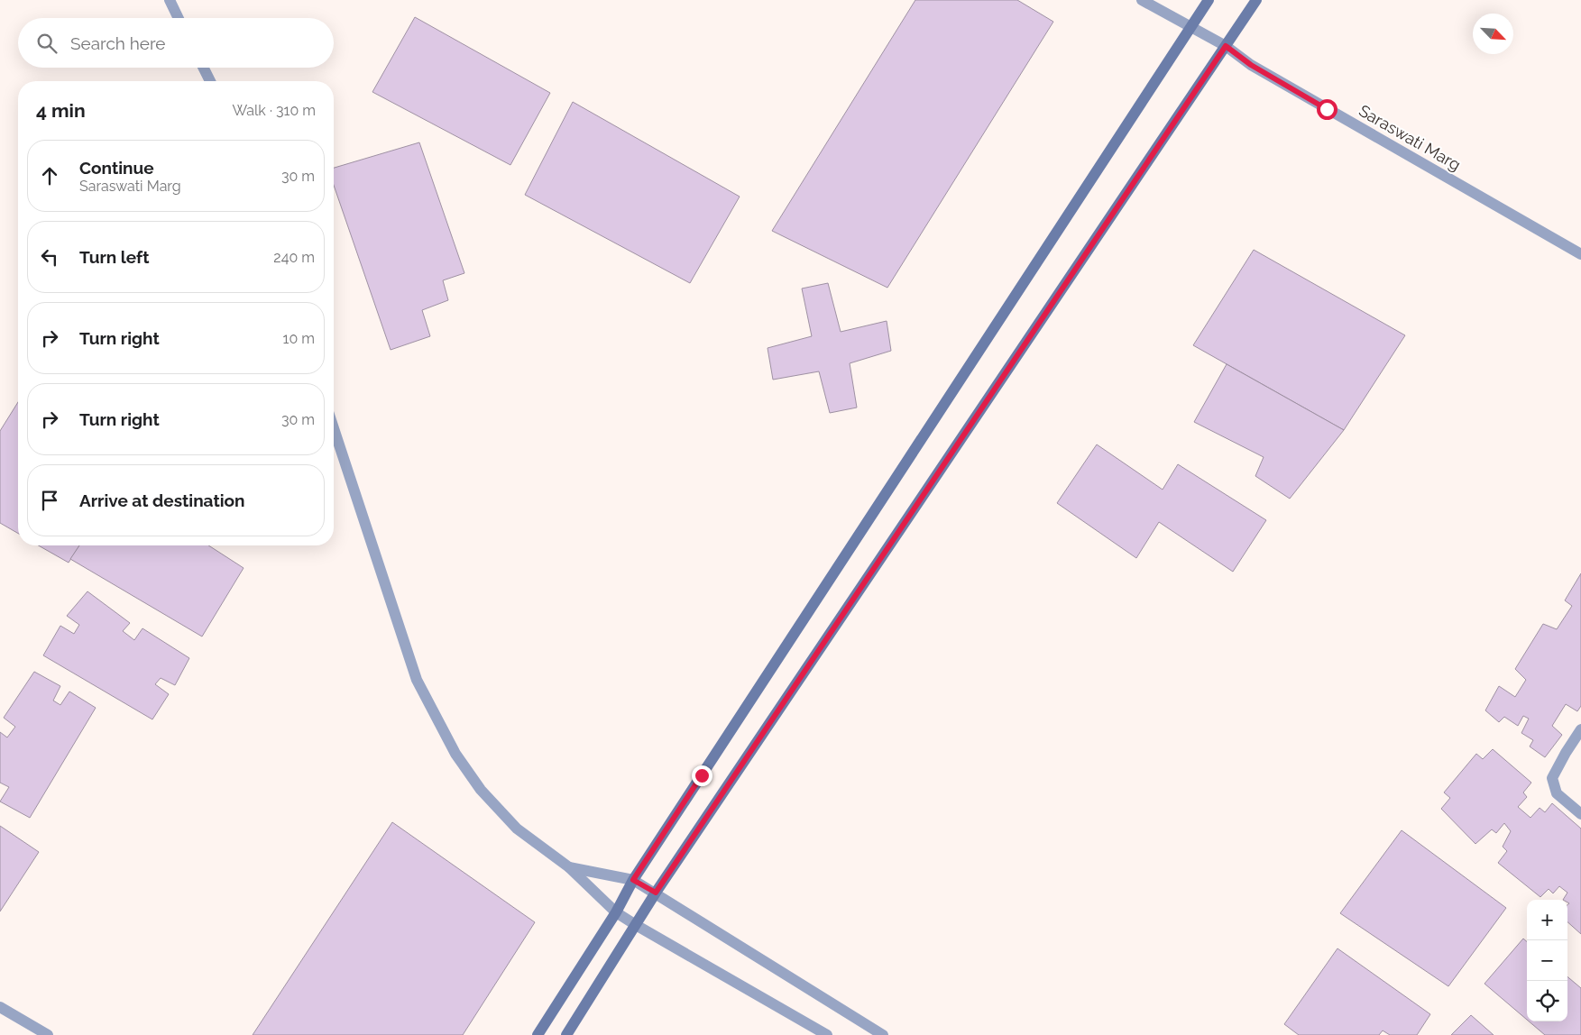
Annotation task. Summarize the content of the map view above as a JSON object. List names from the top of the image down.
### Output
{
  "streets": {
    "street": ["Saraswati Marg"]
  },
  "north": "bottom right",
  "page": {
    "search": "Search here",
    "heading": ["4 min", "Walk · 310 m"],
    "list": [
      ["Continue", "Saraswati Marg", "30 m"],
      ["Turn left", "240 m"],
      ["Turn right", "10 m"],
      ["Turn right", "30 m"],
      "Arrive at destination"
    ],
    "map_buttons": ["+", "−"]
  }
}
